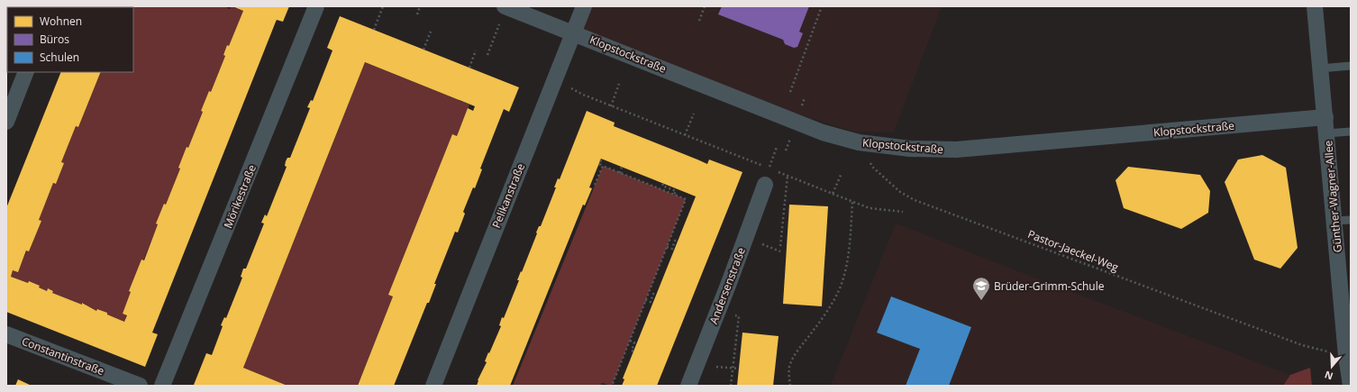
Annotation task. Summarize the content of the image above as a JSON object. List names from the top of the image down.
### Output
{
  "streets": {
    "street": [
      "Klopstockstraße",
      "Pelikanstraße",
      "Mörikestraße",
      "Günther-Wagner-Allee",
      "Andersenstraße",
      "Constantinstraße"
    ],
    "path": ["Pastor-Jaeckel-Weg"]
  },
  "crossings": [
    ["Klopstockstraße", "Pelikanstraße"],
    ["Klopstockstraße", "Günther-Wagner-Allee"],
    ["Klopstockstraße", "Pastor-Jaeckel-Weg"]
  ],
  "places": {
    "school or university": ["Brüder-Grimm-Schule"]
  },
  "legend": ["Wohnen", "Büros", "Schulen"],
  "north": "bottom"
}
